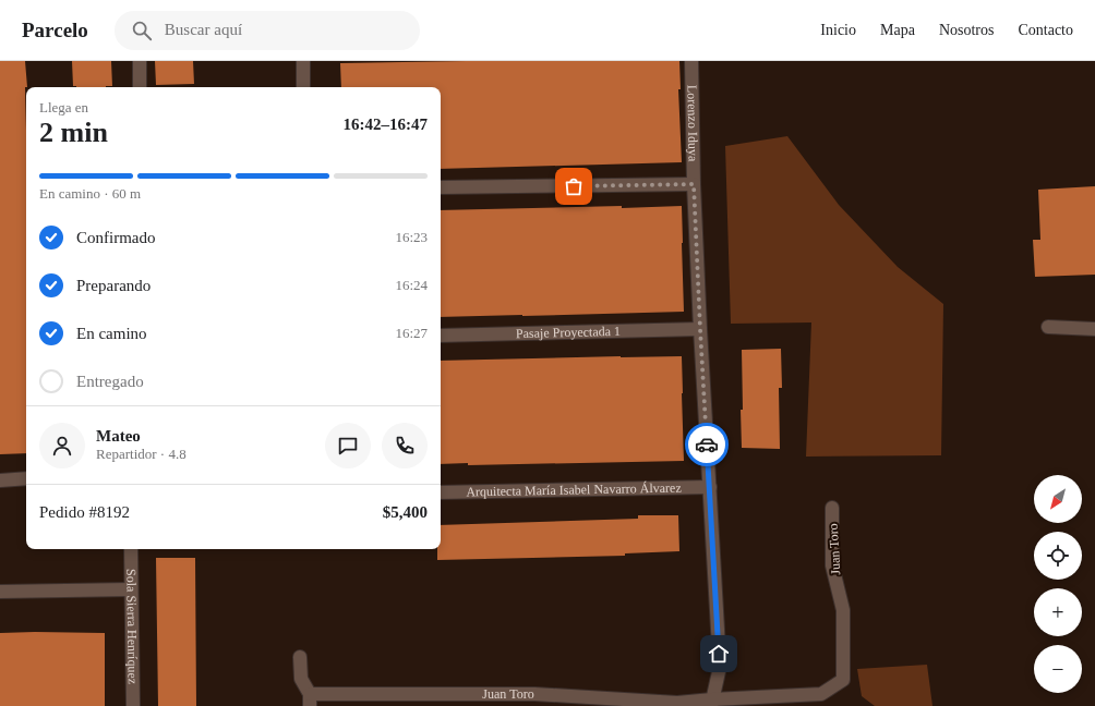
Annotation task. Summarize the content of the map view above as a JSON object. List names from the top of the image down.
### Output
{
  "streets": {
    "street": [
      "Lorenzo Iduya",
      "Pasaje Proyectada 1",
      "Arquitecta María Isabel Navarro Álvarez",
      "Juan Toro",
      "Sola Sierra Henríquez"
    ]
  },
  "crossings": [
    ["Lorenzo Iduya", "Pasaje Proyectada 1"],
    ["Lorenzo Iduya", "Arquitecta María Isabel Navarro Álvarez"],
    ["Lorenzo Iduya", "Juan Toro"]
  ],
  "north": "bottom left",
  "page": {
    "header": "Parcelo",
    "search": "Buscar aquí",
    "nav": [
      "Inicio",
      "Mapa",
      "Nosotros",
      "Contacto"
    ],
    "heading": ["2 min", "Llega en", "16:42–16:47"],
    "panel": [
      "Mateo",
      "Repartidor · 4.8",
      "Pedido #8192",
      "$5,400"
    ],
    "bar": "En camino · 60 m",
    "list": [
      ["Confirmado", "16:23"],
      ["Preparando", "16:24"],
      ["En camino", "16:27"],
      "Entregado"
    ],
    "map_buttons": ["+", "−"]
  }
}
